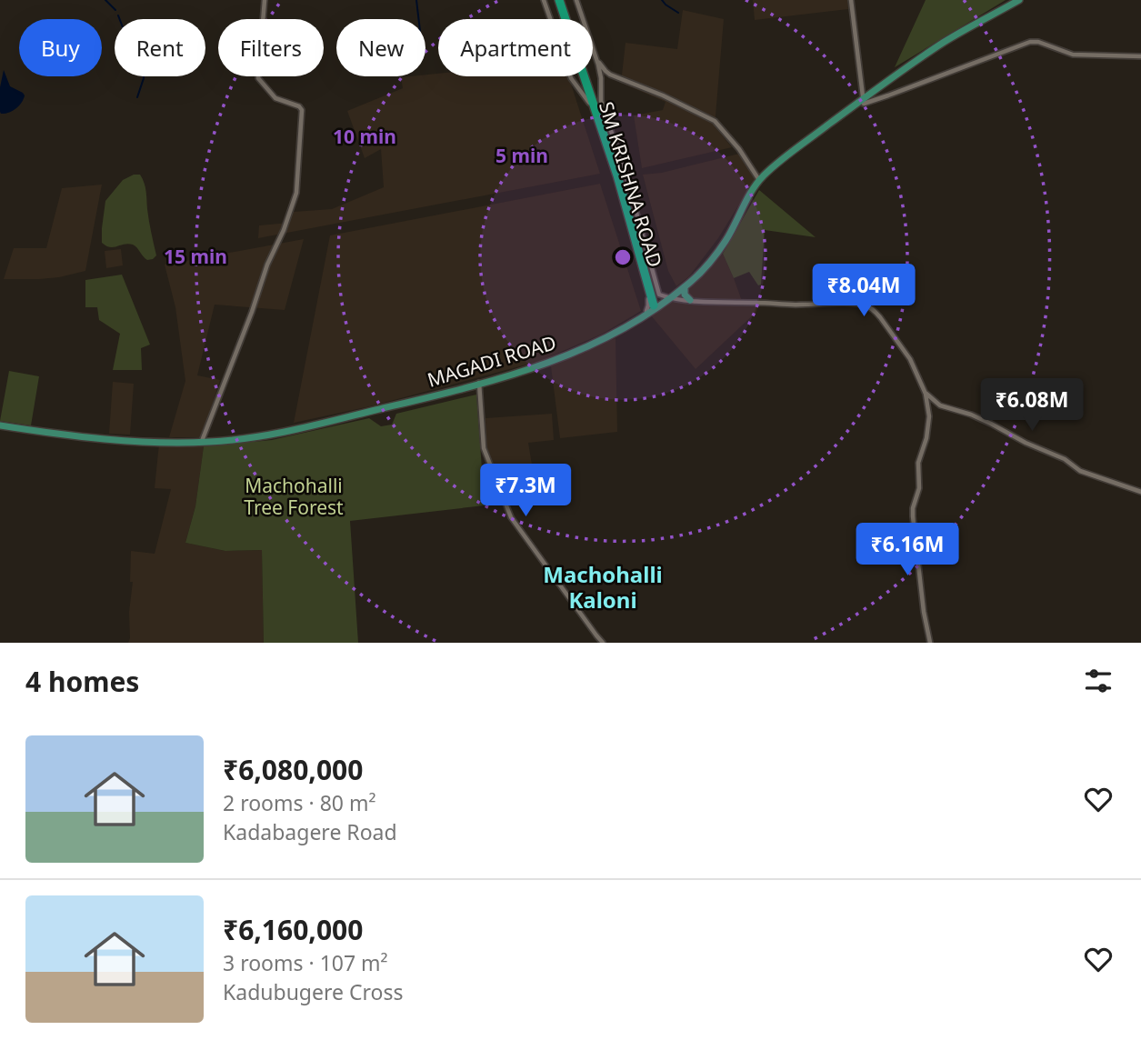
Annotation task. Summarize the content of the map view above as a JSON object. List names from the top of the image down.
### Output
{
  "streets": {
    "highway": ["SM KRISHNA ROAD"],
    "main road": ["MAGADI ROAD"]
  },
  "crossings": [
    ["SM KRISHNA ROAD", "MAGADI ROAD"]
  ],
  "districts": ["Machohalli Kaloni"],
  "parks": ["Machohalli Tree Forest"],
  "page": {
    "chip": [
      "Buy",
      "Rent",
      "Filters",
      "New",
      "Apartment"
    ],
    "price": [
      "₹8.04M",
      "₹6.08M",
      "₹7.3M",
      "₹6.16M"
    ],
    "heading": "4 homes",
    "list": [
      {
        "name": "₹6,080,000",
        "note": "2 rooms · 80 m² · Kadabagere Road"
      },
      {
        "name": "₹6,160,000",
        "note": "3 rooms · 107 m² · Kadubugere Cross"
      }
    ]
  },
  "rings": ["10 min", "5 min", "15 min"]
}
